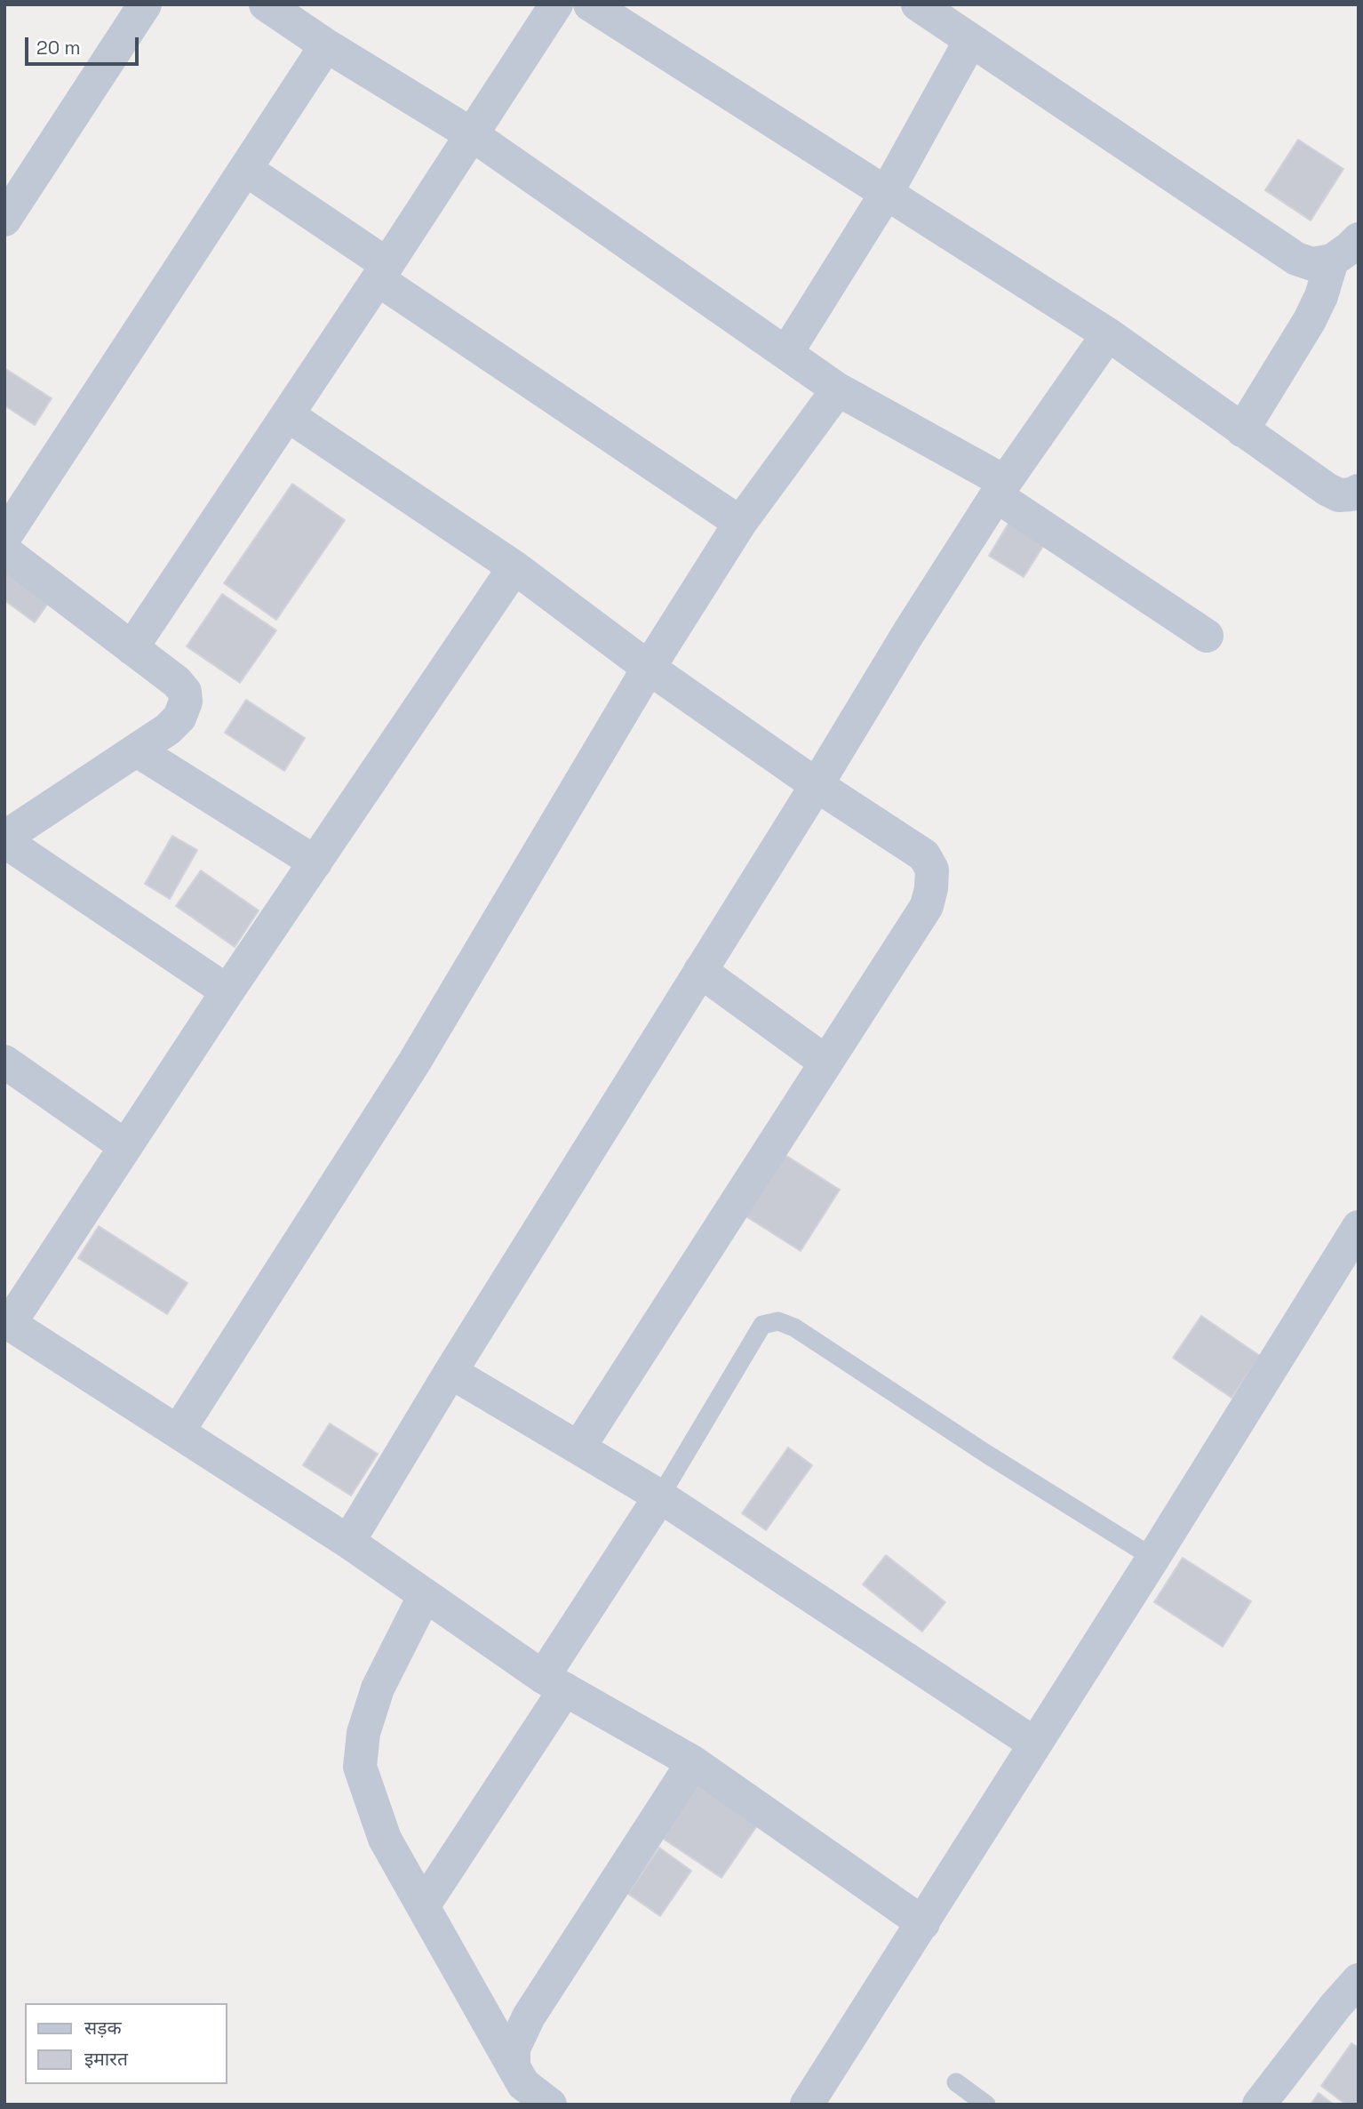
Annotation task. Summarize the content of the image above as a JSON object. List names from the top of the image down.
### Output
{
  "legend": ["सड़क", "इमारत"],
  "scale_bar": "20 m"
}
